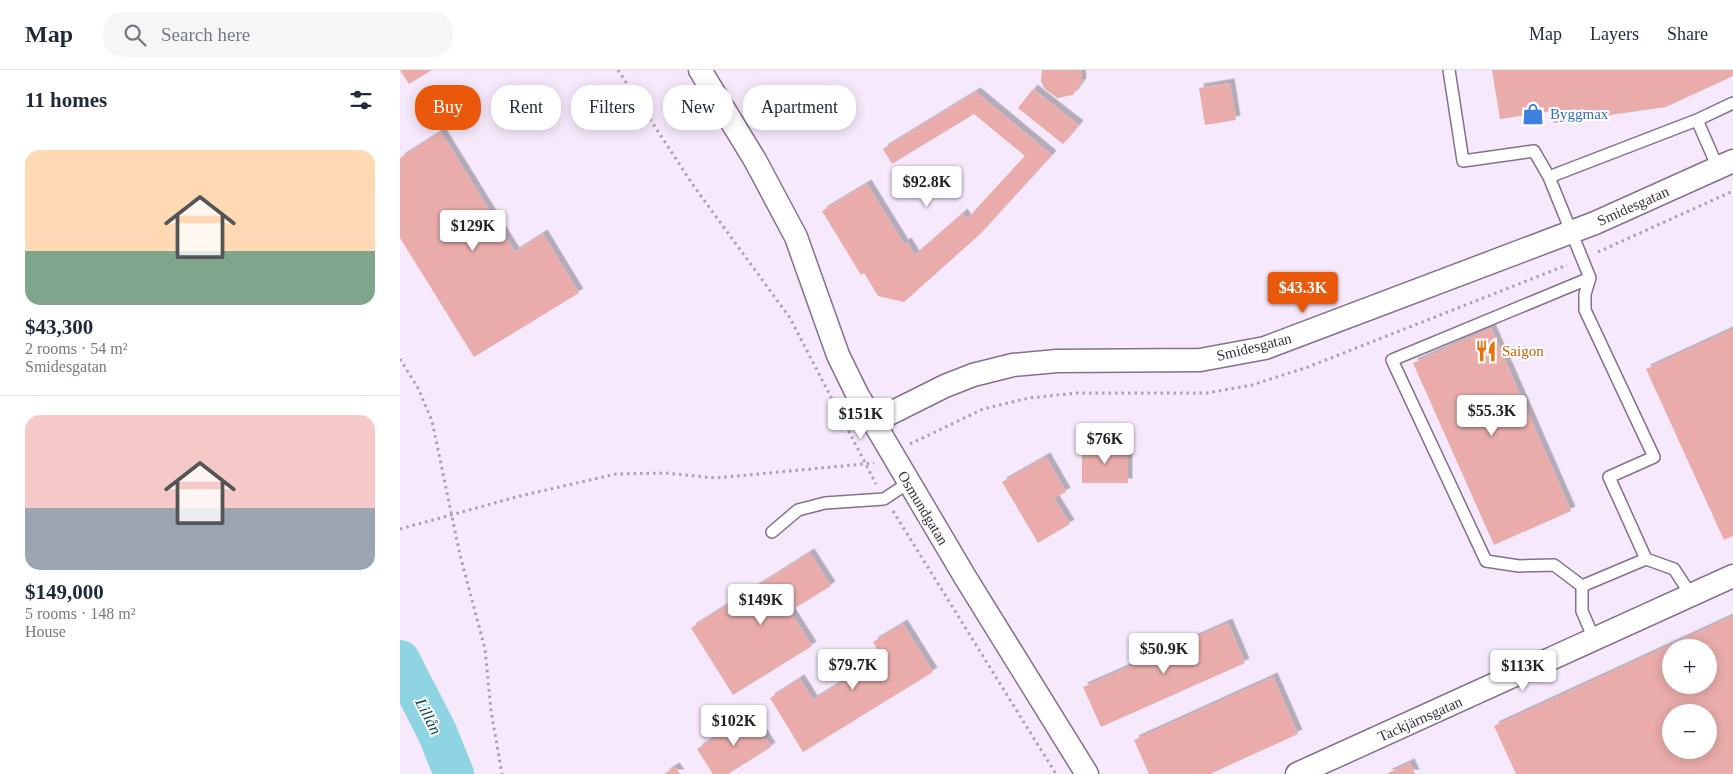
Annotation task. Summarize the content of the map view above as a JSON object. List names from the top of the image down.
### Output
{
  "streets": {
    "street": ["Smidesgatan", "Osmundgatan", "Tackjärnsgatan"]
  },
  "crossings": [
    ["Smidesgatan", "Osmundgatan"]
  ],
  "water": ["Lillån"],
  "places": {
    "shop": ["Byggmax"],
    "restaurant": ["Saigon"]
  },
  "page": {
    "header": "Map",
    "search": "Search here",
    "nav": ["Map", "Layers", "Share"],
    "heading": "11 homes",
    "chip": [
      "Buy",
      "Rent",
      "Filters",
      "New",
      "Apartment"
    ],
    "list": [
      {
        "name": "$43,300",
        "note": "2 rooms · 54 m² · Smidesgatan"
      },
      {
        "name": "$149,000",
        "note": "5 rooms · 148 m² · House"
      }
    ],
    "price": [
      "$92.8K",
      "$129K",
      "$43.3K",
      "$55.3K",
      "$151K",
      "$76K",
      "$149K",
      "$50.9K",
      "$79.7K",
      "$113K",
      "$102K"
    ],
    "map_buttons": ["+", "−"]
  }
}
